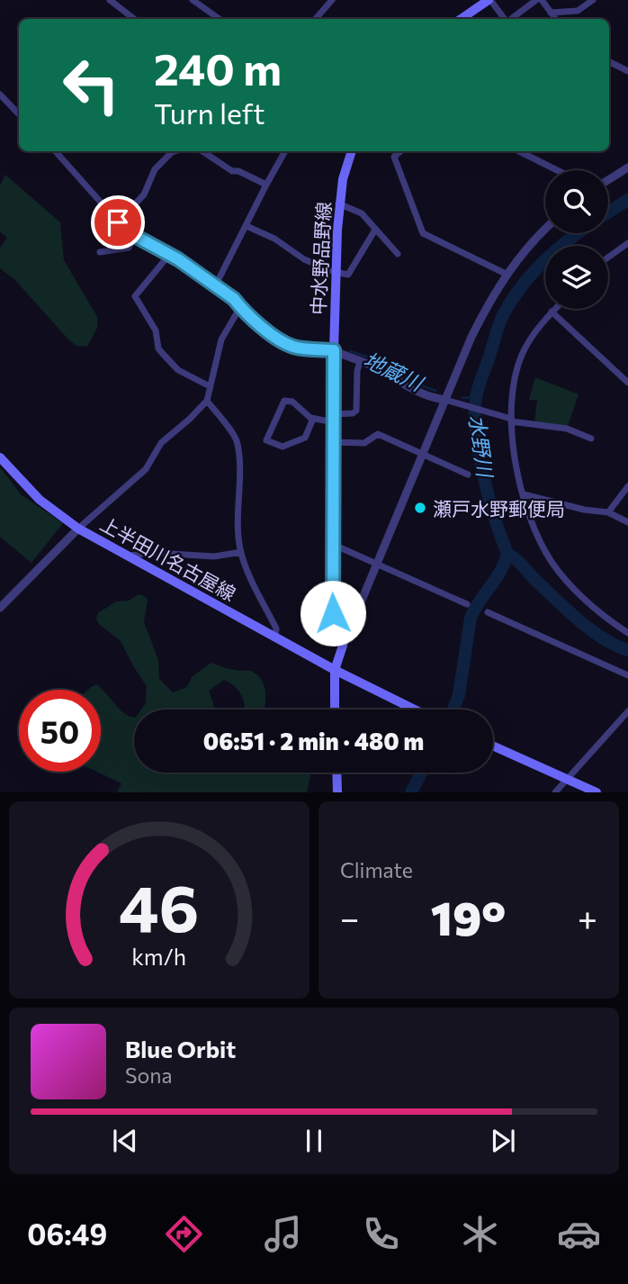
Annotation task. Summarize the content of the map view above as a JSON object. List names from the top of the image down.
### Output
{
  "streets": {
    "main road": ["中水野品野線", "上半田川名古屋線"]
  },
  "water": ["地蔵川", "水野川"],
  "places": ["瀬戸水野郵便局"],
  "page": {
    "turn": ["240 m", "Turn left"],
    "limit": "50",
    "trip": "06:51 · 2 min · 480 m",
    "tile": "Climate",
    "heat": ["−", "19°", "+"],
    "song": ["Blue Orbit", "Sona"],
    "tabs": "06:49",
    "gauge": ["46", "km/h"]
  }
}
